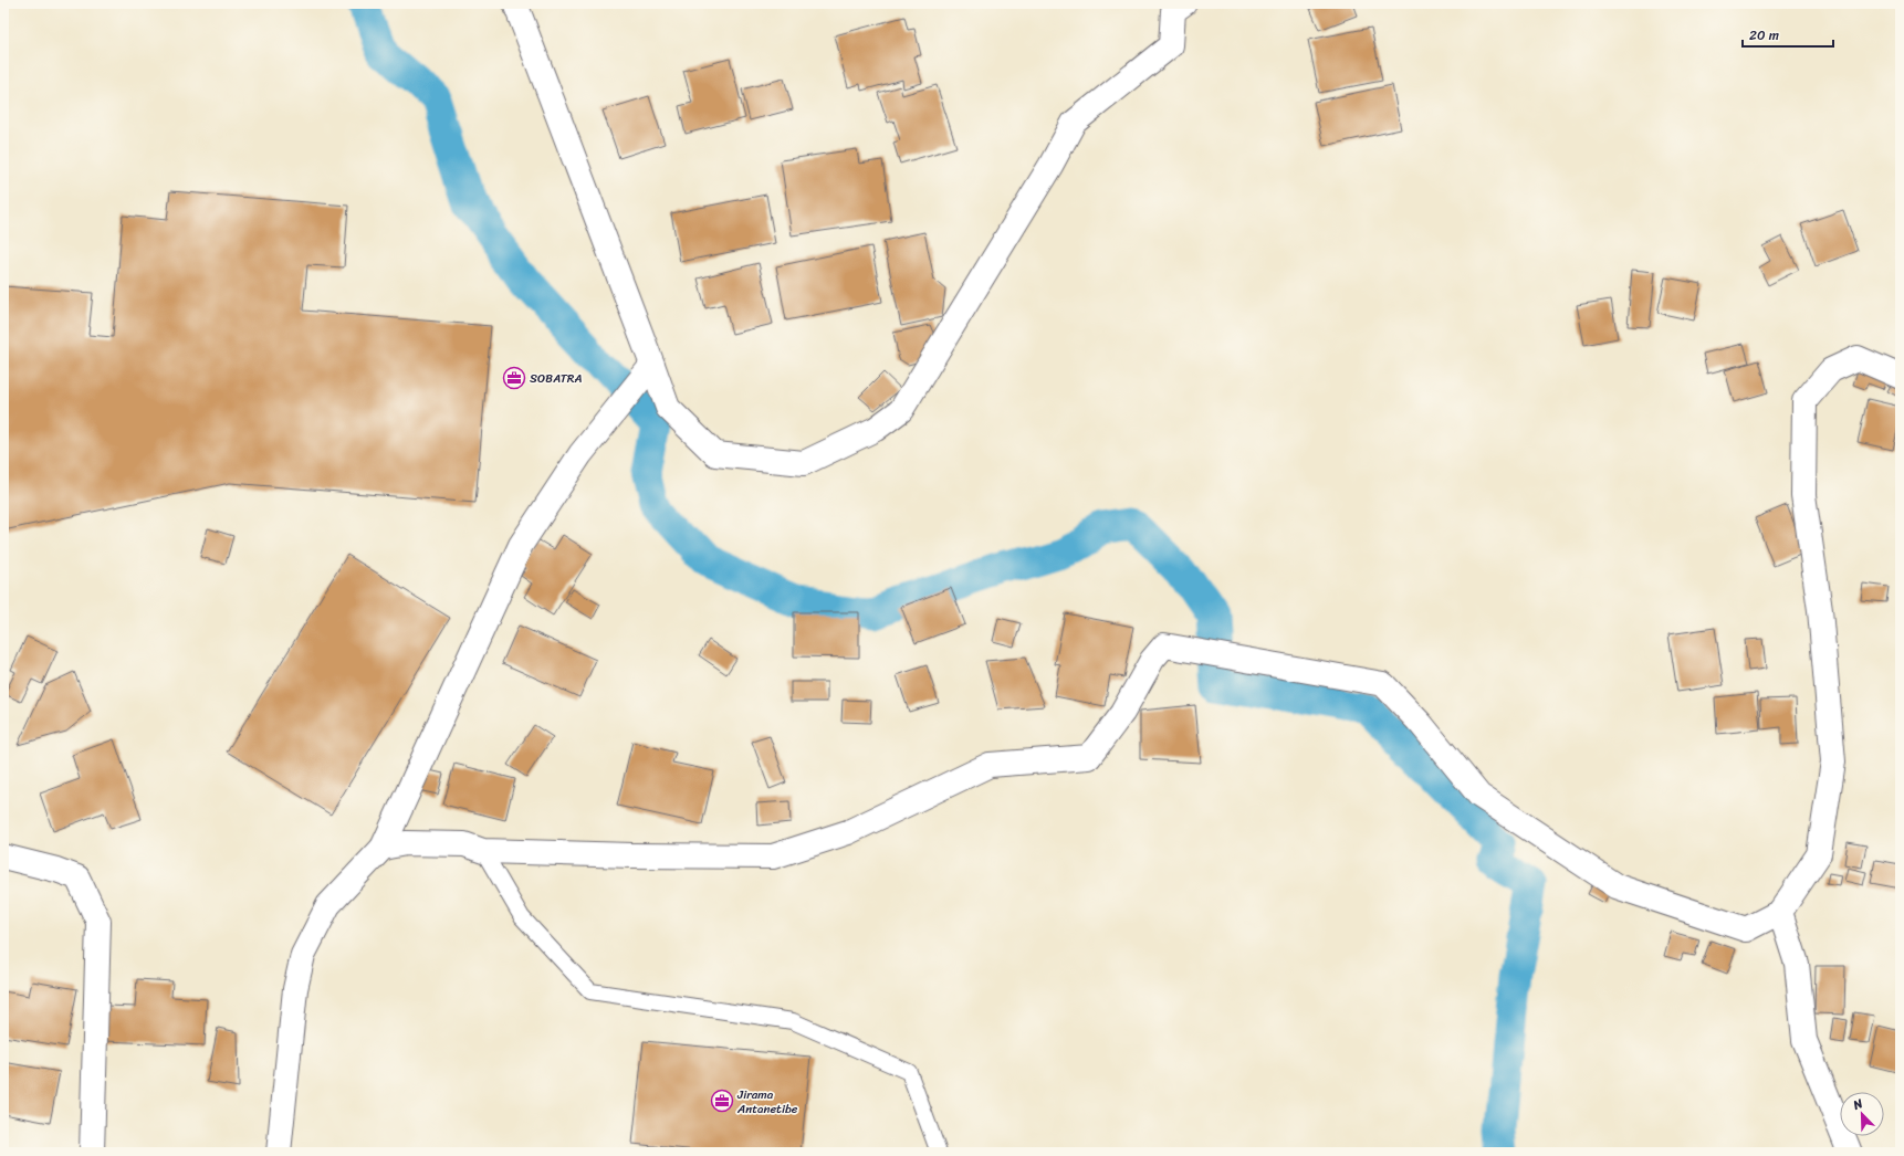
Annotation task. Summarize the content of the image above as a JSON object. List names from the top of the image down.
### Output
{
  "places": {
    "office": ["SOBATRA", "Jirama Antanetibe"]
  },
  "scale_bar": "20 m",
  "north": "top left"
}
